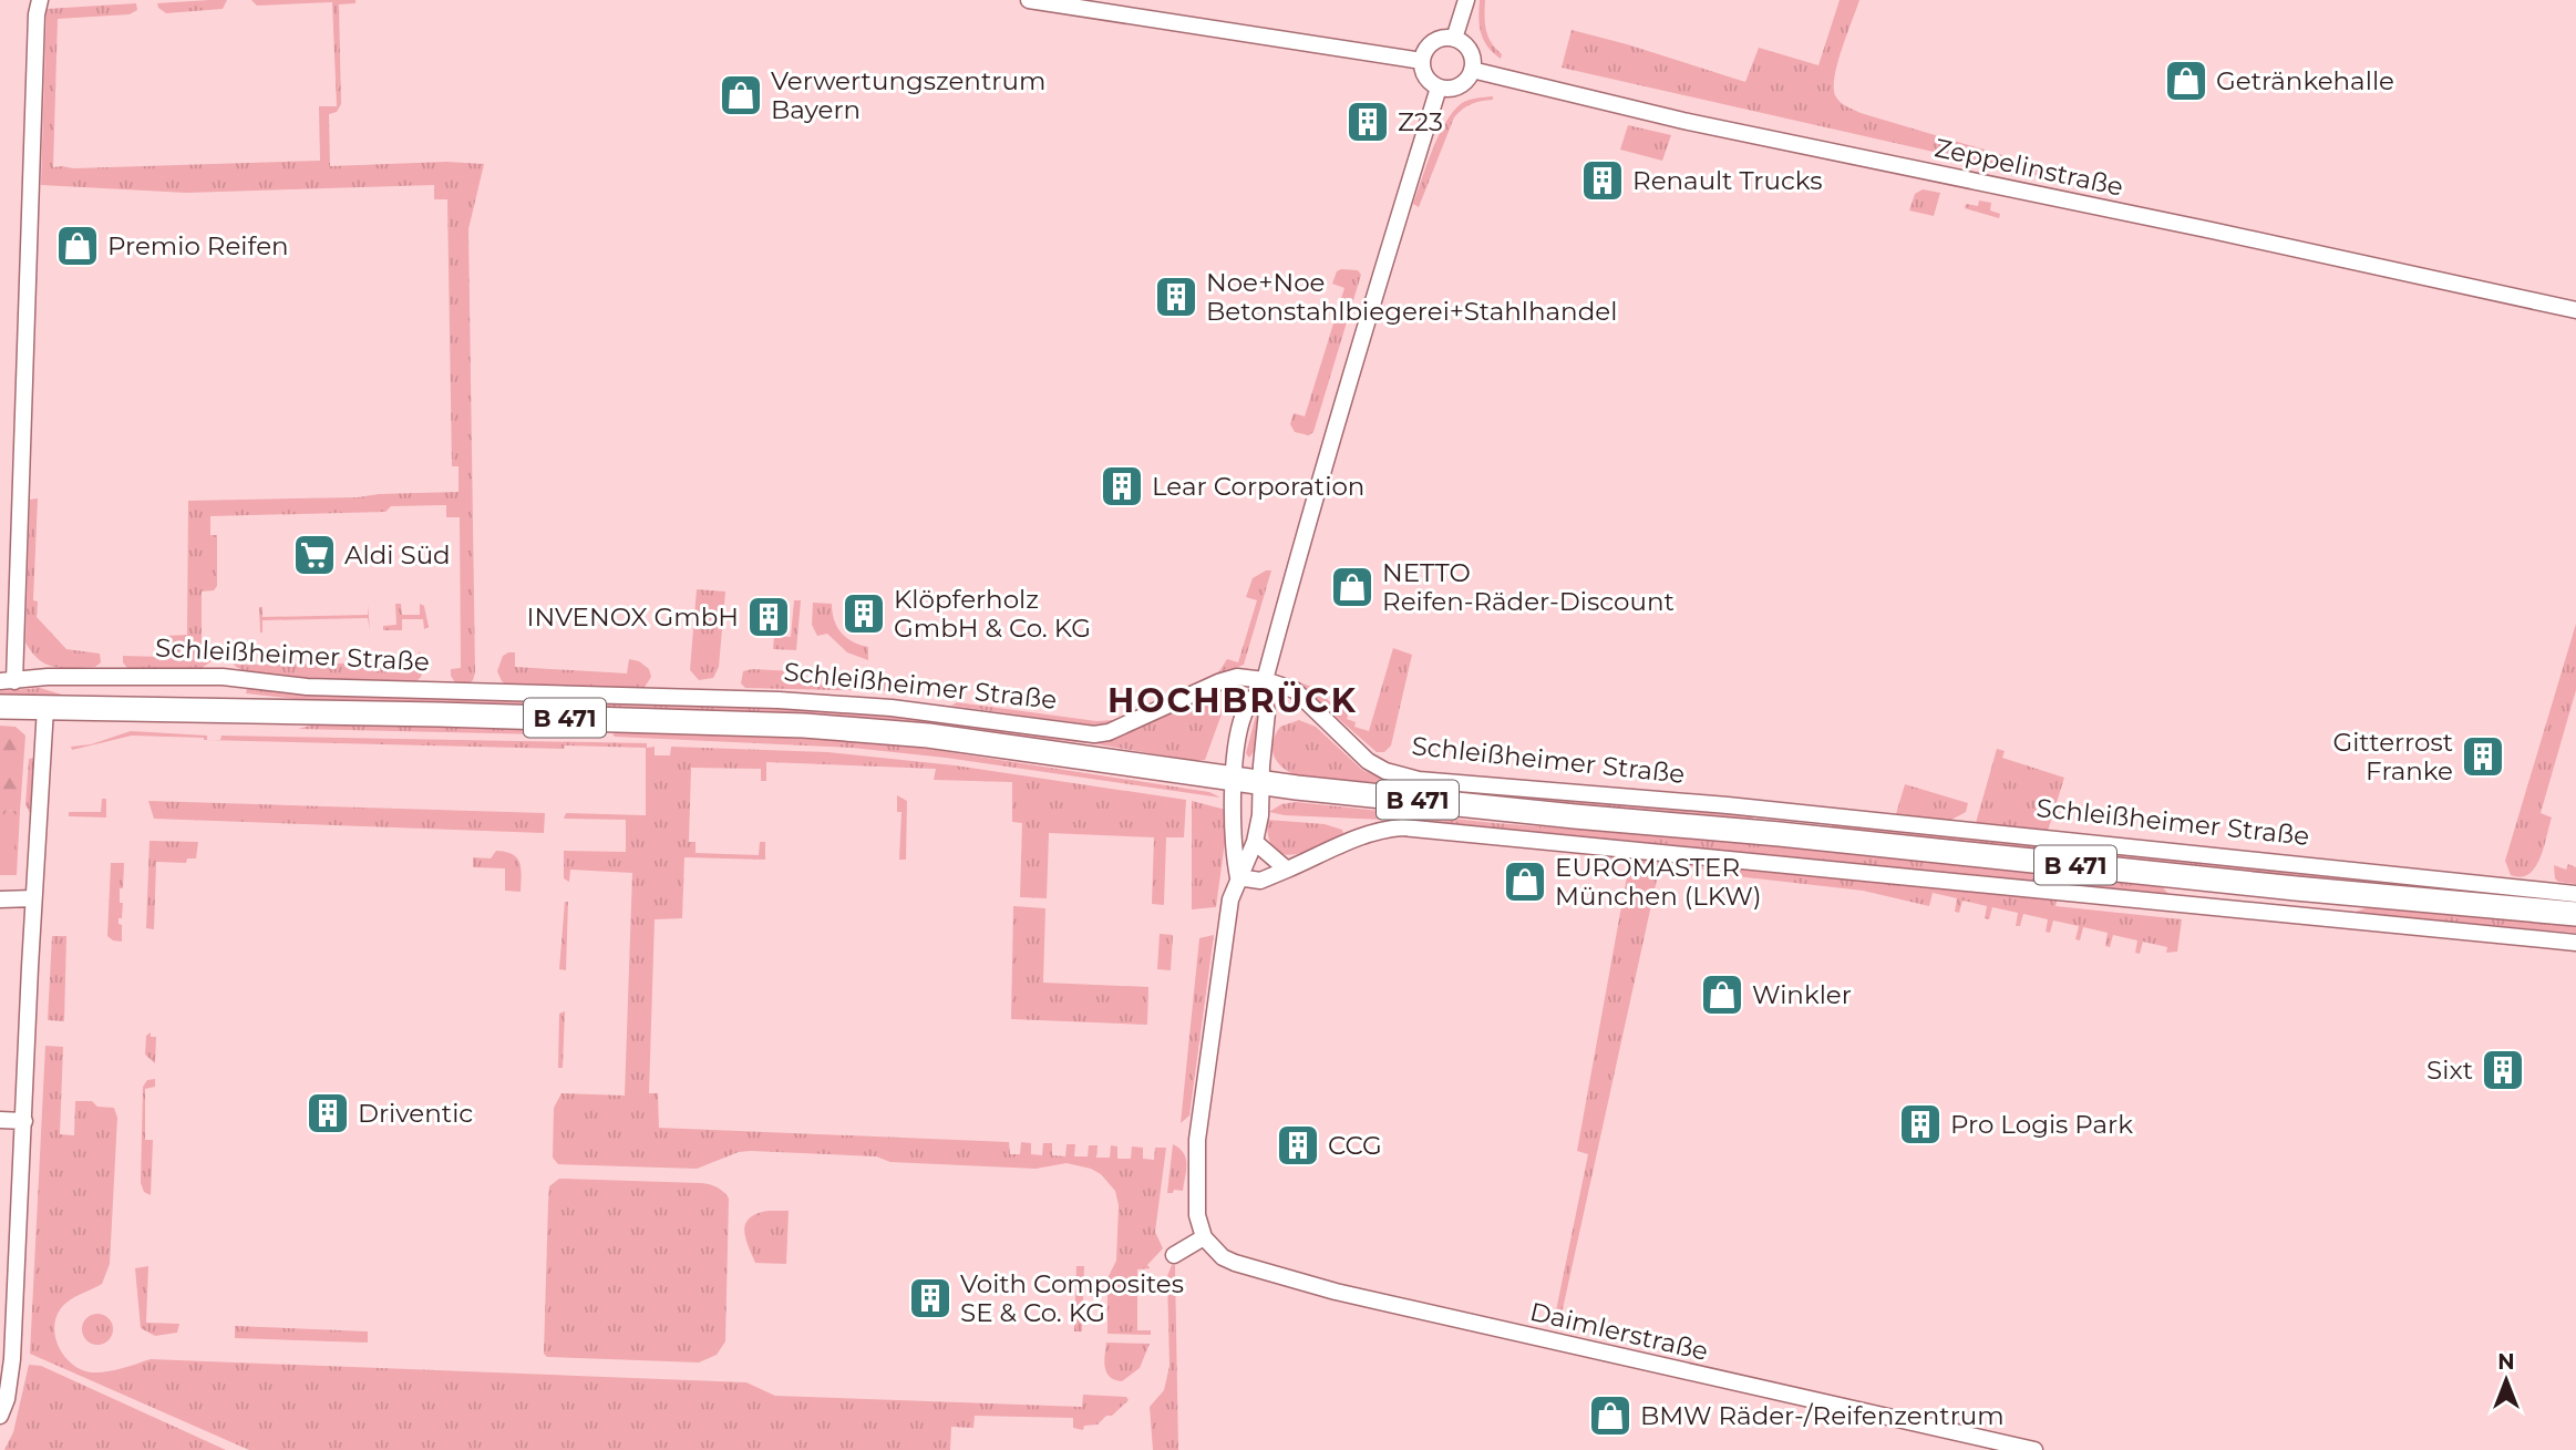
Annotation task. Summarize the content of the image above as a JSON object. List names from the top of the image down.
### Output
{
  "streets": {
    "main road": ["Schleißheimer Straße", "B 471"],
    "street": ["Zeppelinstraße", "Daimlerstraße"]
  },
  "districts": ["HOCHBRÜCK"],
  "places": {
    "shop": [
      "Getränkehalle",
      "Verwertungszentrum Bayern",
      "Premio Reifen",
      "NETTO Reifen-Räder-Discount",
      "EUROMASTER München (LKW)",
      "Winkler",
      "BMW Räder-/Reifenzentrum"
    ],
    "building": [
      "Z23",
      "Renault Trucks",
      "Noe+Noe Betonstahlbiegerei+Stahlhandel",
      "Lear Corporation",
      "Klöpferholz GmbH & Co. KG",
      "INVENOX GmbH",
      "Gitterrost Franke",
      "Sixt",
      "Driventic",
      "Pro Logis Park",
      "CCG",
      "Voith Composites SE & Co. KG"
    ],
    "supermarket": ["Aldi Süd"]
  },
  "north": "top"
}
